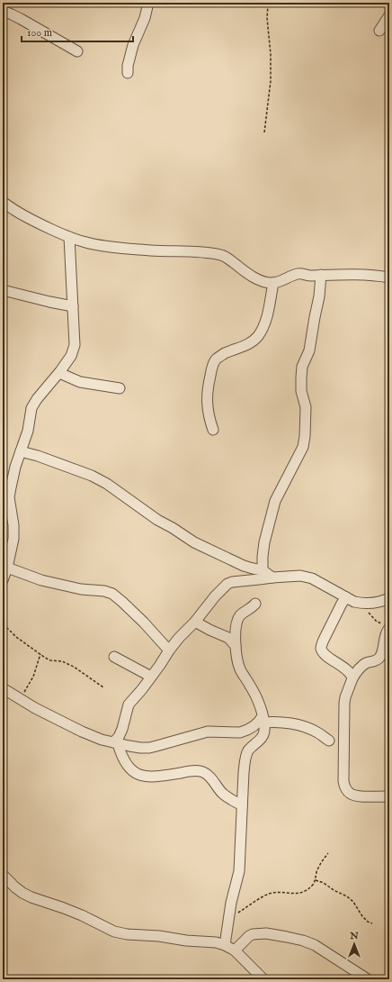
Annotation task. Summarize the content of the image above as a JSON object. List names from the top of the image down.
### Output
{
  "scale_bar": "100 m",
  "north": "top"
}
